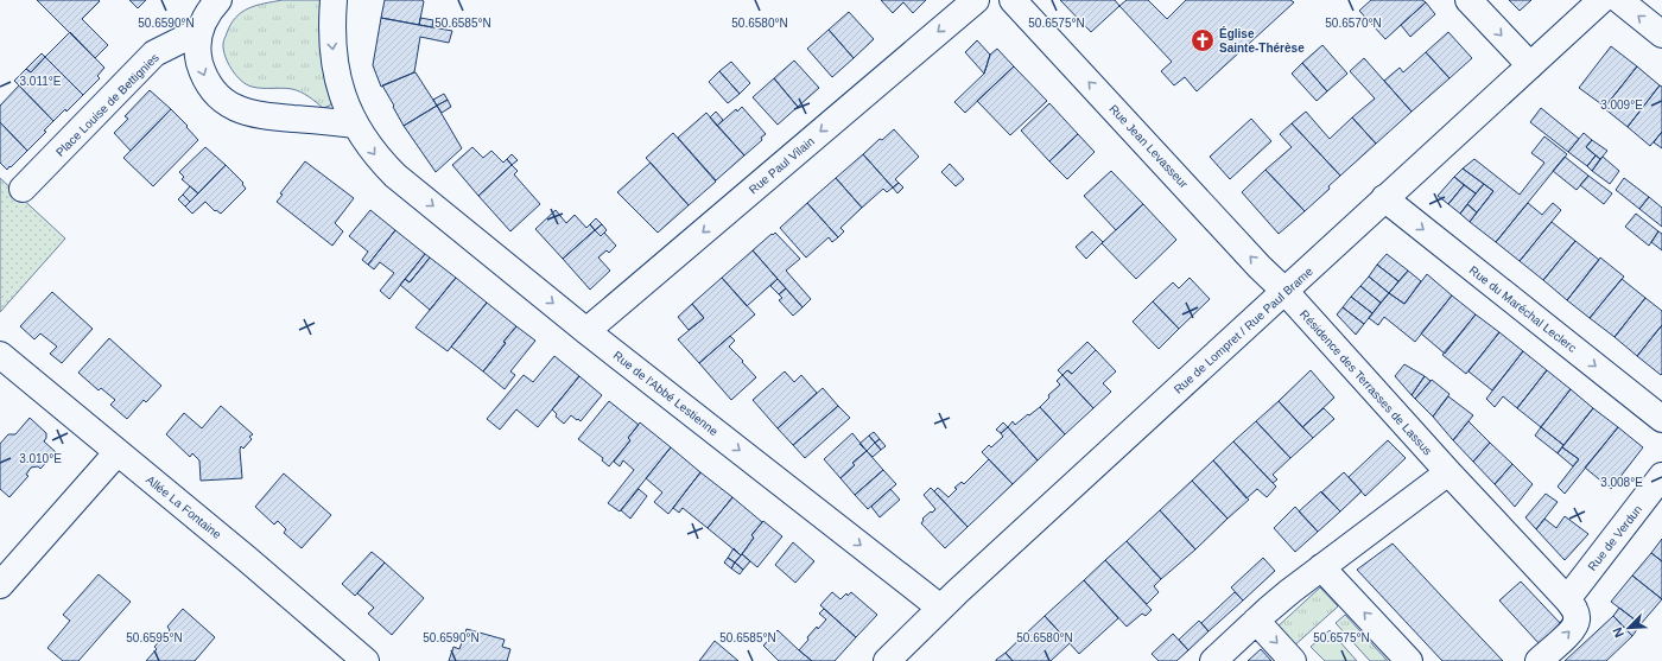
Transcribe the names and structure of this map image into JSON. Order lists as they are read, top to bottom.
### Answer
{
  "streets": {
    "street": [
      "Place Louise de Bettignies",
      "Rue Jean Levasseur",
      "Rue Paul Vilain",
      "Rue du Maréchal Leclerc",
      "Rue de Lompret / Rue Paul Brame",
      "Résidence des Terrasses de Lassus",
      "Rue de l'Abbé Lestienne",
      "Allée La Fontaine",
      "Rue de Verdun"
    ]
  },
  "crossings": [
    ["Rue Jean Levasseur", "Rue de Lompret / Rue Paul Brame"],
    ["Rue Jean Levasseur", "Résidence des Terrasses de Lassus"],
    ["Rue Paul Vilain", "Rue de l'Abbé Lestienne"],
    ["Rue du Maréchal Leclerc", "Rue de Lompret / Rue Paul Brame"],
    ["Rue de Lompret / Rue Paul Brame", "Résidence des Terrasses de Lassus"],
    ["Rue de Lompret / Rue Paul Brame", "Rue de l'Abbé Lestienne"],
    ["Résidence des Terrasses de Lassus", "Rue de Verdun"]
  ],
  "one_way": [
    "Rue Jean Levasseur",
    "Rue Paul Vilain",
    "Rue du Maréchal Leclerc",
    "Rue de l'Abbé Lestienne"
  ],
  "places": {
    "church": ["Église Sainte-Thérèse"]
  },
  "north": "bottom left",
  "coordinates": [
    "50.6590°N",
    "50.6585°N",
    "50.6580°N",
    "50.6575°N",
    "50.6570°N",
    "3.011°E",
    "3.009°E",
    "3.010°E",
    "3.008°E",
    "50.6595°N"
  ]
}
